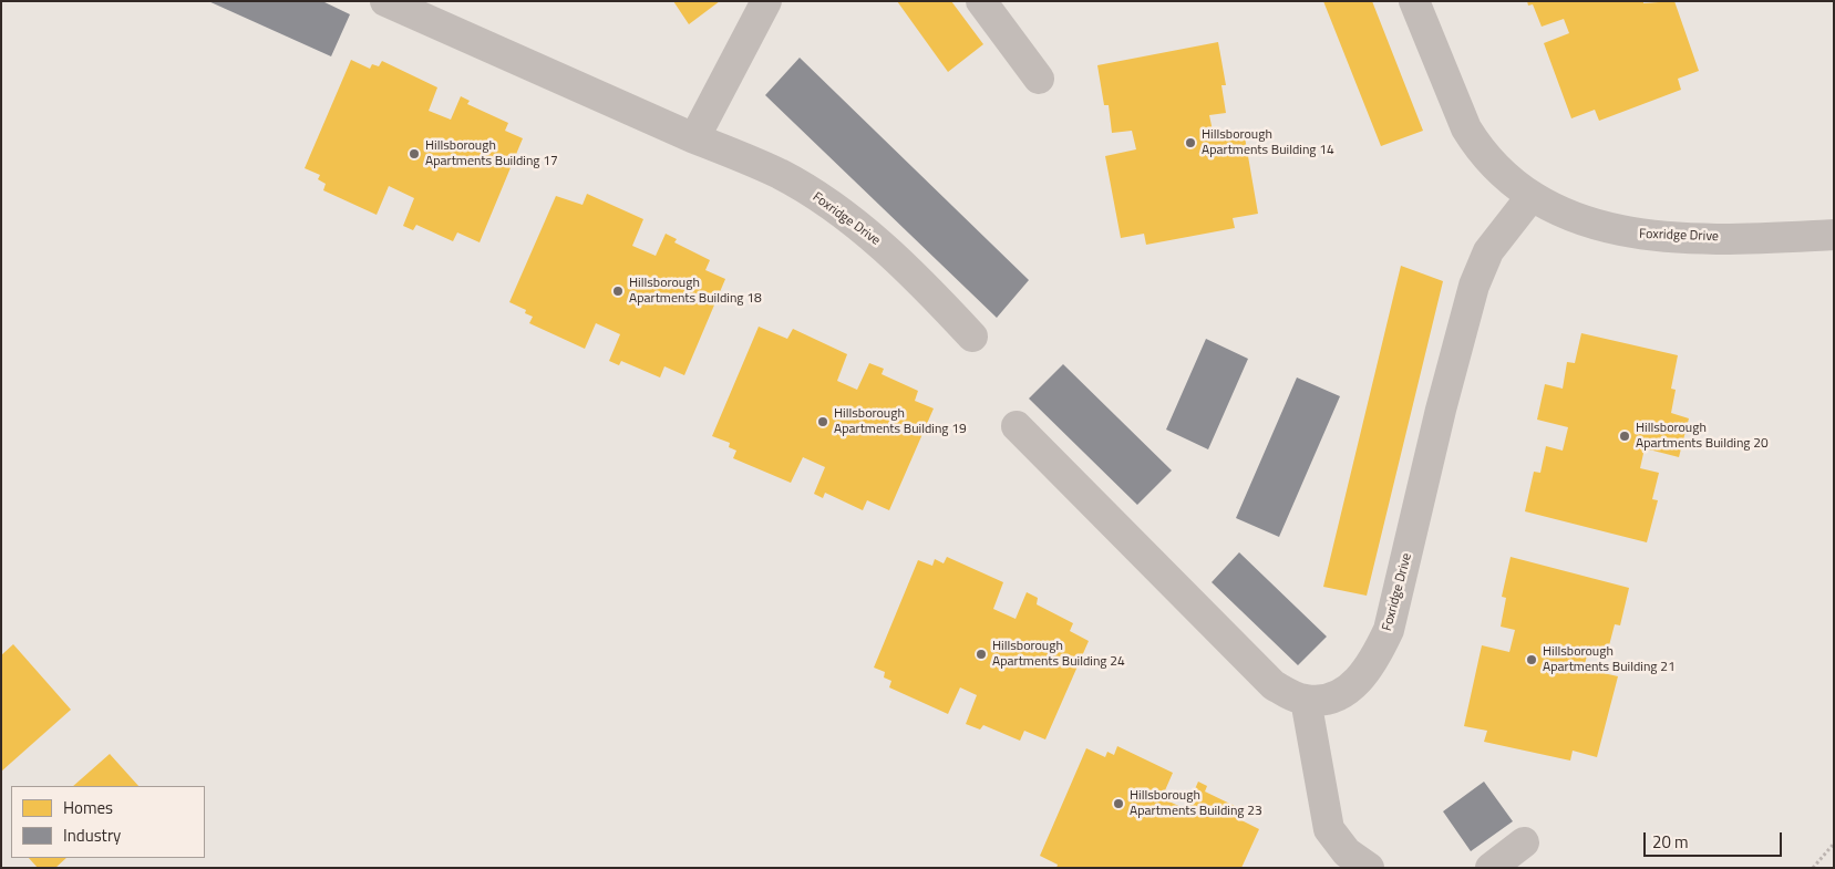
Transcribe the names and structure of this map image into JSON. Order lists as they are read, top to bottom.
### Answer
{
  "streets": {
    "street": ["Foxridge Drive"]
  },
  "places": [
    "Hillsborough Apartments Building 14",
    "Hillsborough Apartments Building 17",
    "Hillsborough Apartments Building 18",
    "Hillsborough Apartments Building 19",
    "Hillsborough Apartments Building 20",
    "Hillsborough Apartments Building 24",
    "Hillsborough Apartments Building 21",
    "Hillsborough Apartments Building 23"
  ],
  "legend": ["Homes", "Industry"],
  "scale_bar": "20 m"
}
